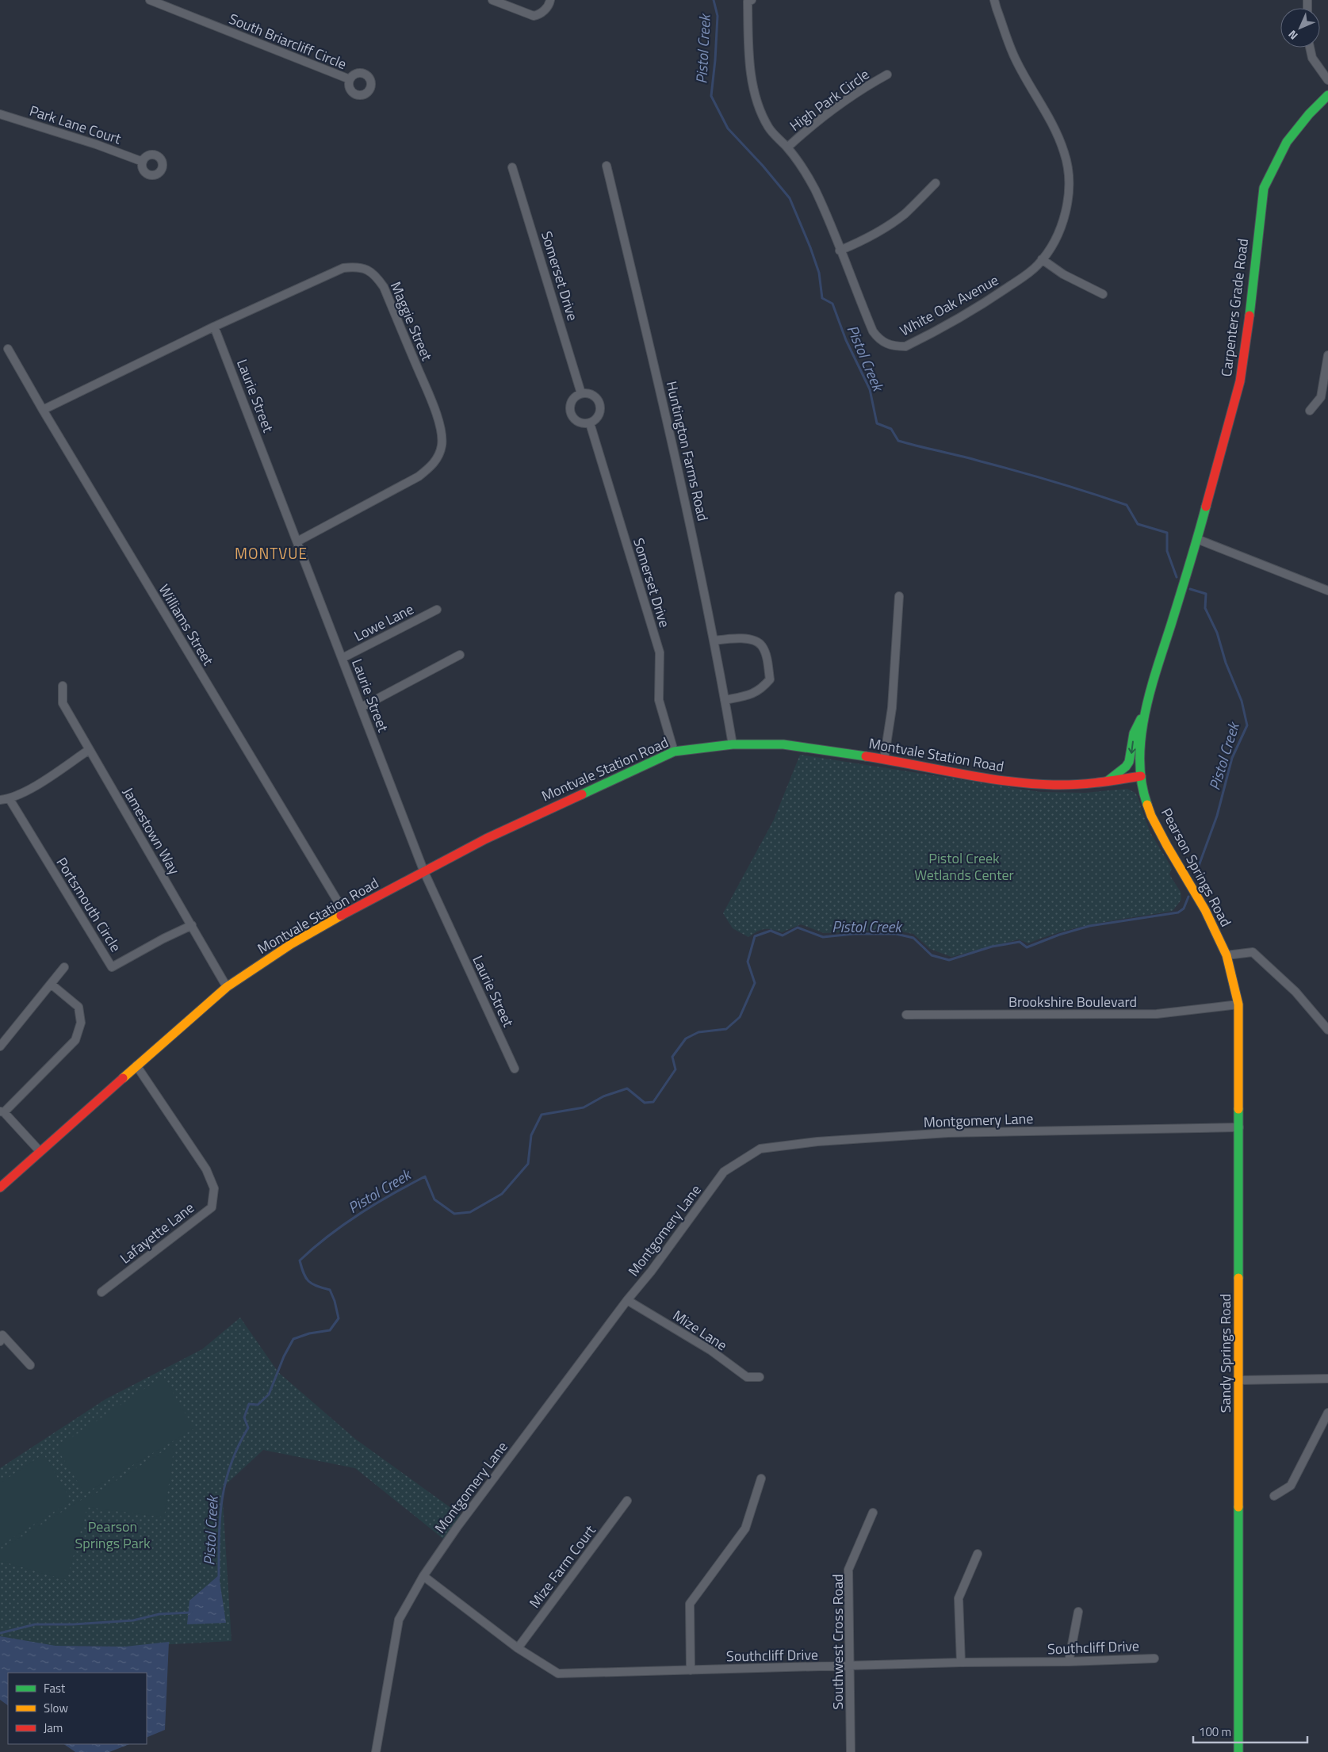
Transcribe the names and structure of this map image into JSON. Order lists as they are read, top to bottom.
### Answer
{
  "streets": {
    "street": [
      "South Briarcliff Circle",
      "High Park Circle",
      "Park Lane Court",
      "Somerset Drive",
      "White Oak Avenue",
      "Carpenters Grade Road",
      "Maggie Street",
      "Laurie Street",
      "Huntington Farms Road",
      "Lowe Lane",
      "Williams Street",
      "Montvale Station Road",
      "Jamestown Way",
      "Pearson Springs Road",
      "Portsmouth Circle",
      "Brookshire Boulevard",
      "Montgomery Lane",
      "Lafayette Lane",
      "Mize Lane",
      "Sandy Springs Road",
      "Mize Farm Court",
      "Southwest Cross Road",
      "Southcliff Drive"
    ]
  },
  "crossings": [
    ["High Park Circle", "White Oak Avenue"],
    ["Somerset Drive", "Montvale Station Road"],
    ["Maggie Street", "Laurie Street"],
    ["Maggie Street", "Williams Street"],
    ["Laurie Street", "Lowe Lane"],
    ["Laurie Street", "Montvale Station Road"],
    ["Huntington Farms Road", "Montvale Station Road"],
    ["Williams Street", "Montvale Station Road"],
    ["Montvale Station Road", "Jamestown Way"],
    ["Montvale Station Road", "Pearson Springs Road"],
    ["Montvale Station Road", "Lafayette Lane"],
    ["Jamestown Way", "Portsmouth Circle"],
    ["Pearson Springs Road", "Sandy Springs Road"],
    ["Brookshire Boulevard", "Sandy Springs Road"],
    ["Montgomery Lane", "Mize Lane"],
    ["Montgomery Lane", "Sandy Springs Road"],
    ["Montgomery Lane", "Southcliff Drive"],
    ["Mize Farm Court", "Southcliff Drive"],
    ["Southwest Cross Road", "Southcliff Drive"]
  ],
  "districts": ["MONTVUE"],
  "water": ["Pistol Creek"],
  "parks": ["Pistol Creek Wetlands Center", "Pearson Springs Park"],
  "legend": ["Fast", "Slow", "Jam"],
  "scale_bar": "100 m",
  "north": "bottom left"
}
